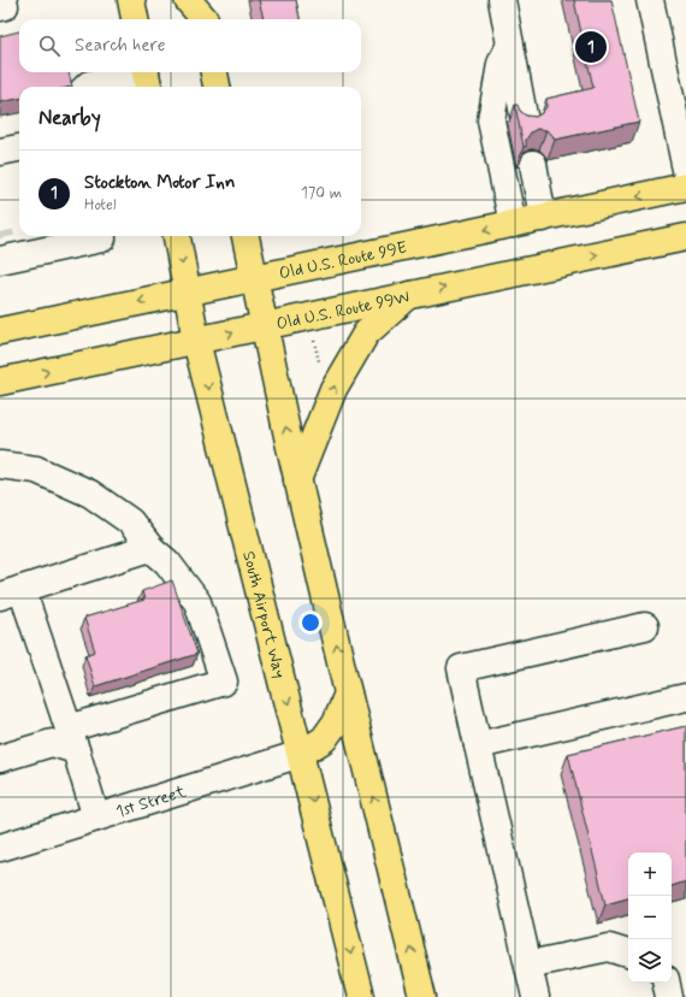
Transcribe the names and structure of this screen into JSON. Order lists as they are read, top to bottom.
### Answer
{
  "streets": {
    "main road": ["Old U.S. Route 99E", "Old U.S. Route 99W", "South Airport Way"],
    "street": ["1st Street"]
  },
  "crossings": [
    ["Old U.S. Route 99E", "South Airport Way"],
    ["Old U.S. Route 99W", "South Airport Way"],
    ["South Airport Way", "1st Street"]
  ],
  "one_way": ["Old U.S. Route 99E", "Old U.S. Route 99W"],
  "page": {
    "search": "Search here",
    "pins": "1",
    "heading": "Nearby",
    "list": [
      {
        "mark": "1",
        "name": "Stockton Motor Inn",
        "note": "Hotel",
        "value": "170 m"
      }
    ],
    "map_buttons": ["+", "−"]
  }
}
